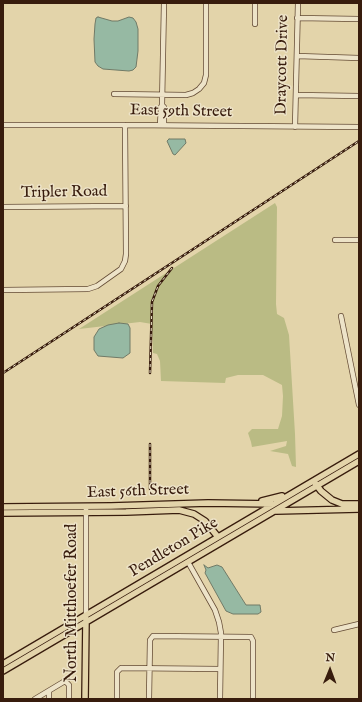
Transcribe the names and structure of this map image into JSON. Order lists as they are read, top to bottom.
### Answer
{
  "streets": {
    "main road": ["East 56th Street", "Pendleton Pike", "North Mitthoefer Road"],
    "street": ["Draycott Drive", "East 59th Street", "Tripler Road"]
  },
  "crossings": [
    ["Draycott Drive", "East 59th Street"],
    ["East 56th Street", "Pendleton Pike"],
    ["East 56th Street", "North Mitthoefer Road"],
    ["Pendleton Pike", "North Mitthoefer Road"]
  ],
  "north": "top"
}
